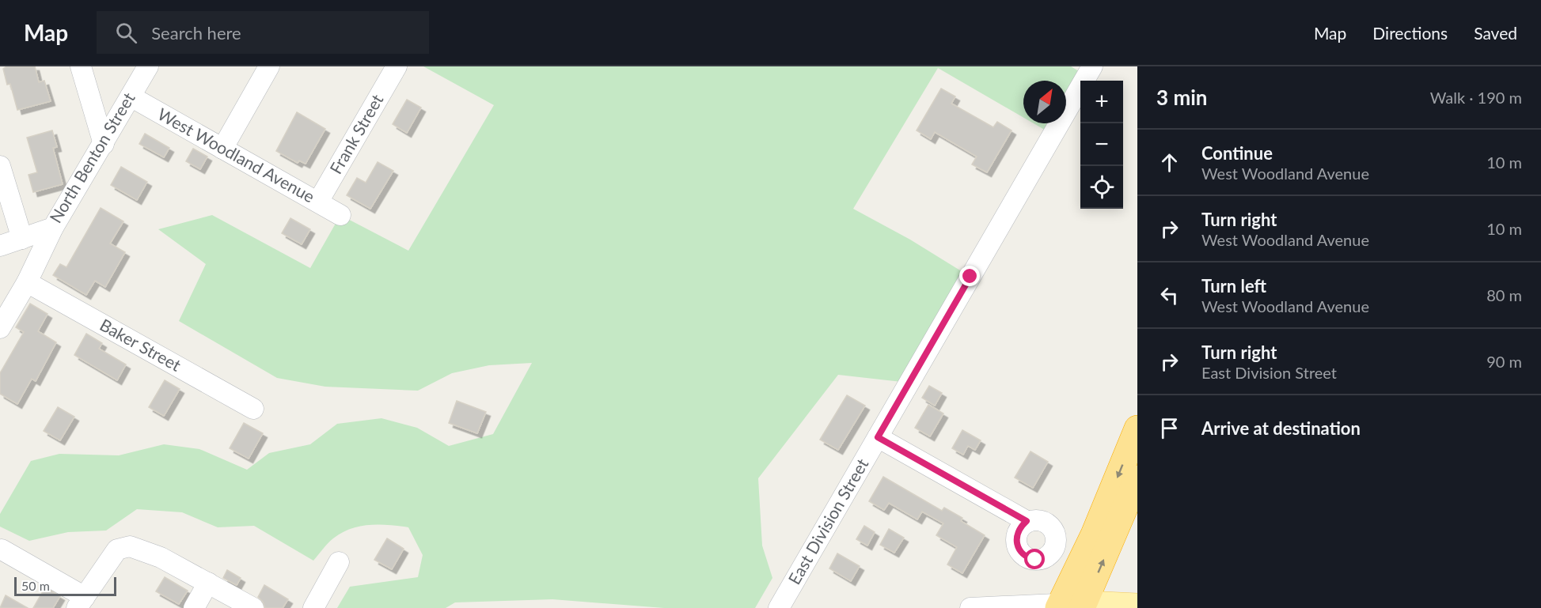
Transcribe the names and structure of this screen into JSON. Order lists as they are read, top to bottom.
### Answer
{
  "streets": {
    "street": [
      "Frank Street",
      "West Woodland Avenue",
      "North Benton Street",
      "Baker Street",
      "East Division Street"
    ]
  },
  "crossings": [
    ["Frank Street", "West Woodland Avenue"],
    ["West Woodland Avenue", "North Benton Street"]
  ],
  "scale_bar": "50 m",
  "north": "top right",
  "page": {
    "header": "Map",
    "search": "Search here",
    "nav": ["Map", "Directions", "Saved"],
    "heading": ["3 min", "Walk · 190 m"],
    "map_buttons": ["+", "−"],
    "list": [
      ["Continue", "West Woodland Avenue", "10 m"],
      ["Turn right", "West Woodland Avenue", "10 m"],
      ["Turn left", "West Woodland Avenue", "80 m"],
      ["Turn right", "East Division Street", "90 m"],
      "Arrive at destination"
    ],
    "scale": "50 m"
  }
}
